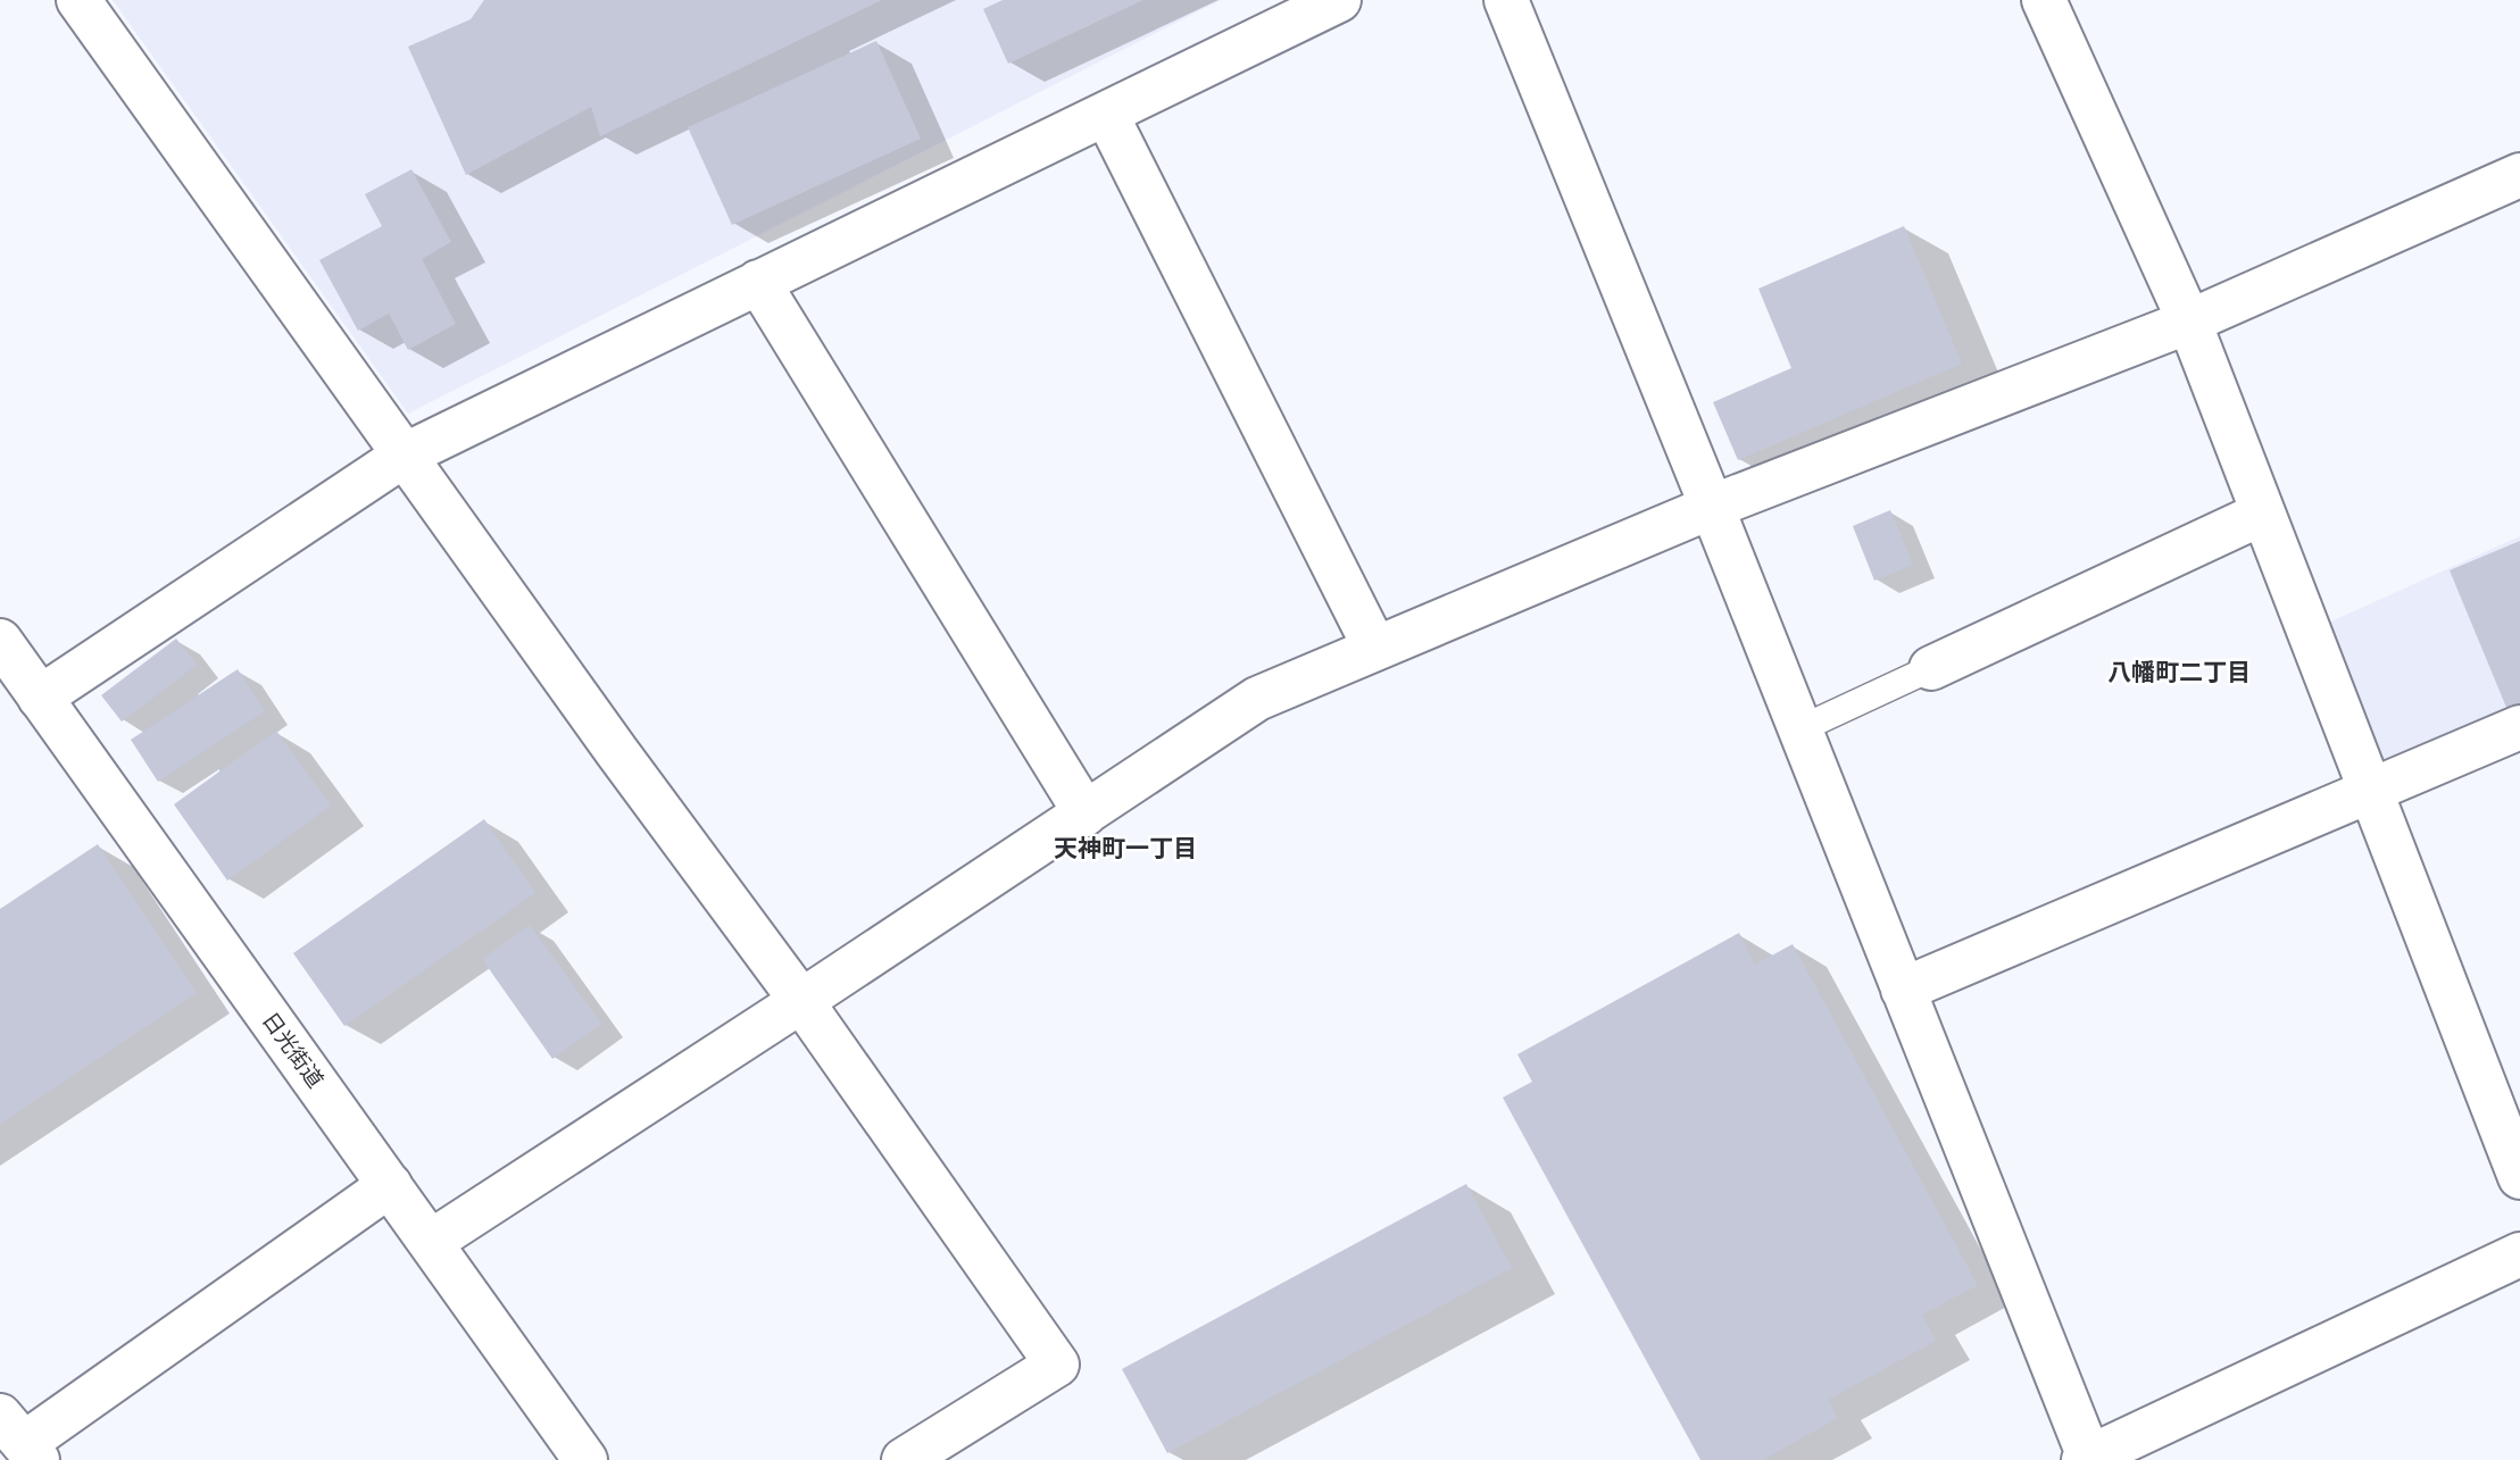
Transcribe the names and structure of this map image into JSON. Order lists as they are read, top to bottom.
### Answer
{
  "streets": {
    "street": ["日光街道"]
  },
  "districts": ["八幡町二丁目", "天神町一丁目"]
}
